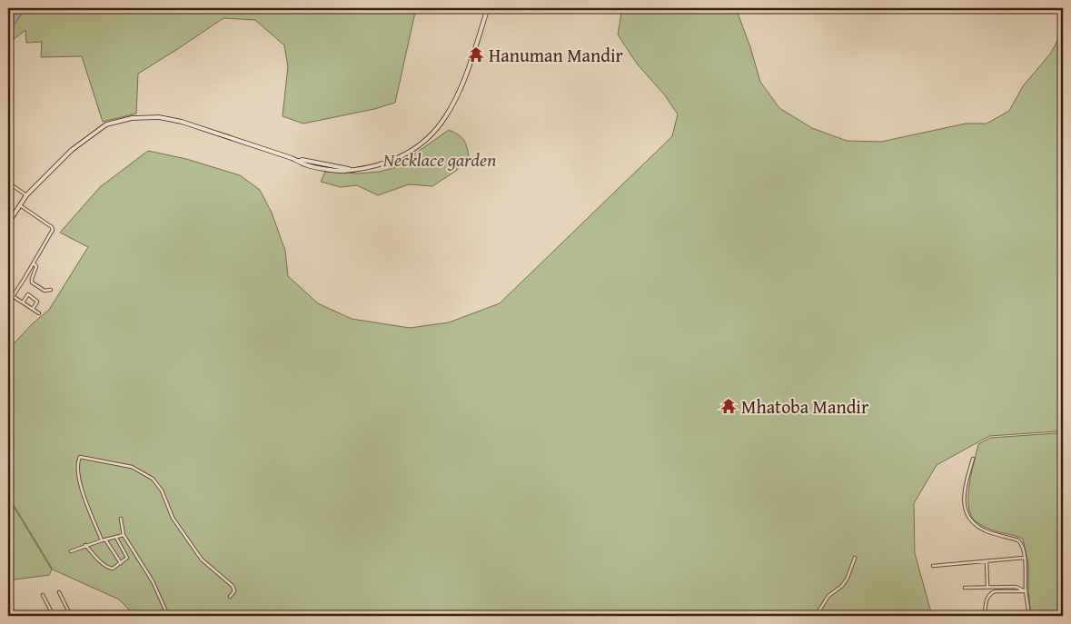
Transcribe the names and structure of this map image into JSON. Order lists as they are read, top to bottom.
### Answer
{
  "parks": ["Necklace garden"],
  "places": {
    "temple": ["Hanuman Mandir", "Mhatoba Mandir"]
  }
}
